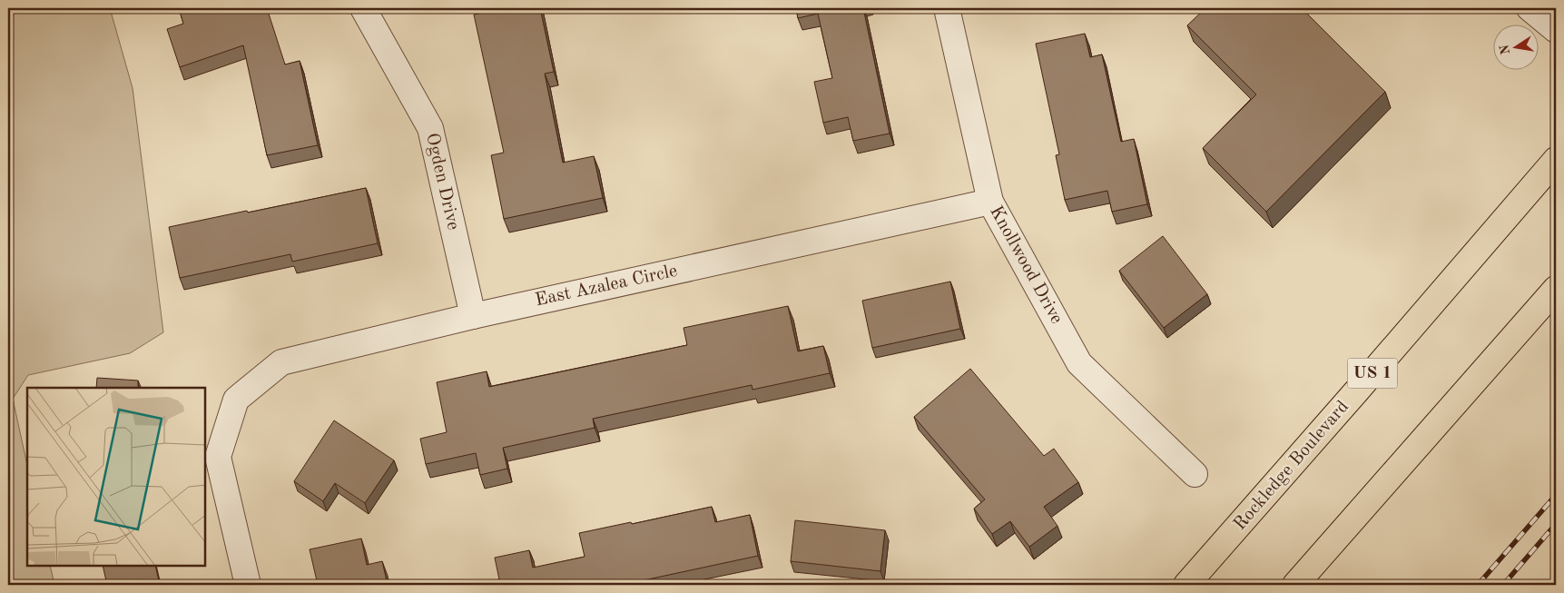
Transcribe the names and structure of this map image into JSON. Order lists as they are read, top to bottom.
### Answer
{
  "streets": {
    "main road": ["US 1", "Rockledge Boulevard"],
    "street": ["Ogden Drive", "Knollwood Drive", "East Azalea Circle"]
  },
  "crossings": [
    ["Ogden Drive", "East Azalea Circle"],
    ["Knollwood Drive", "East Azalea Circle"]
  ],
  "north": "left"
}
